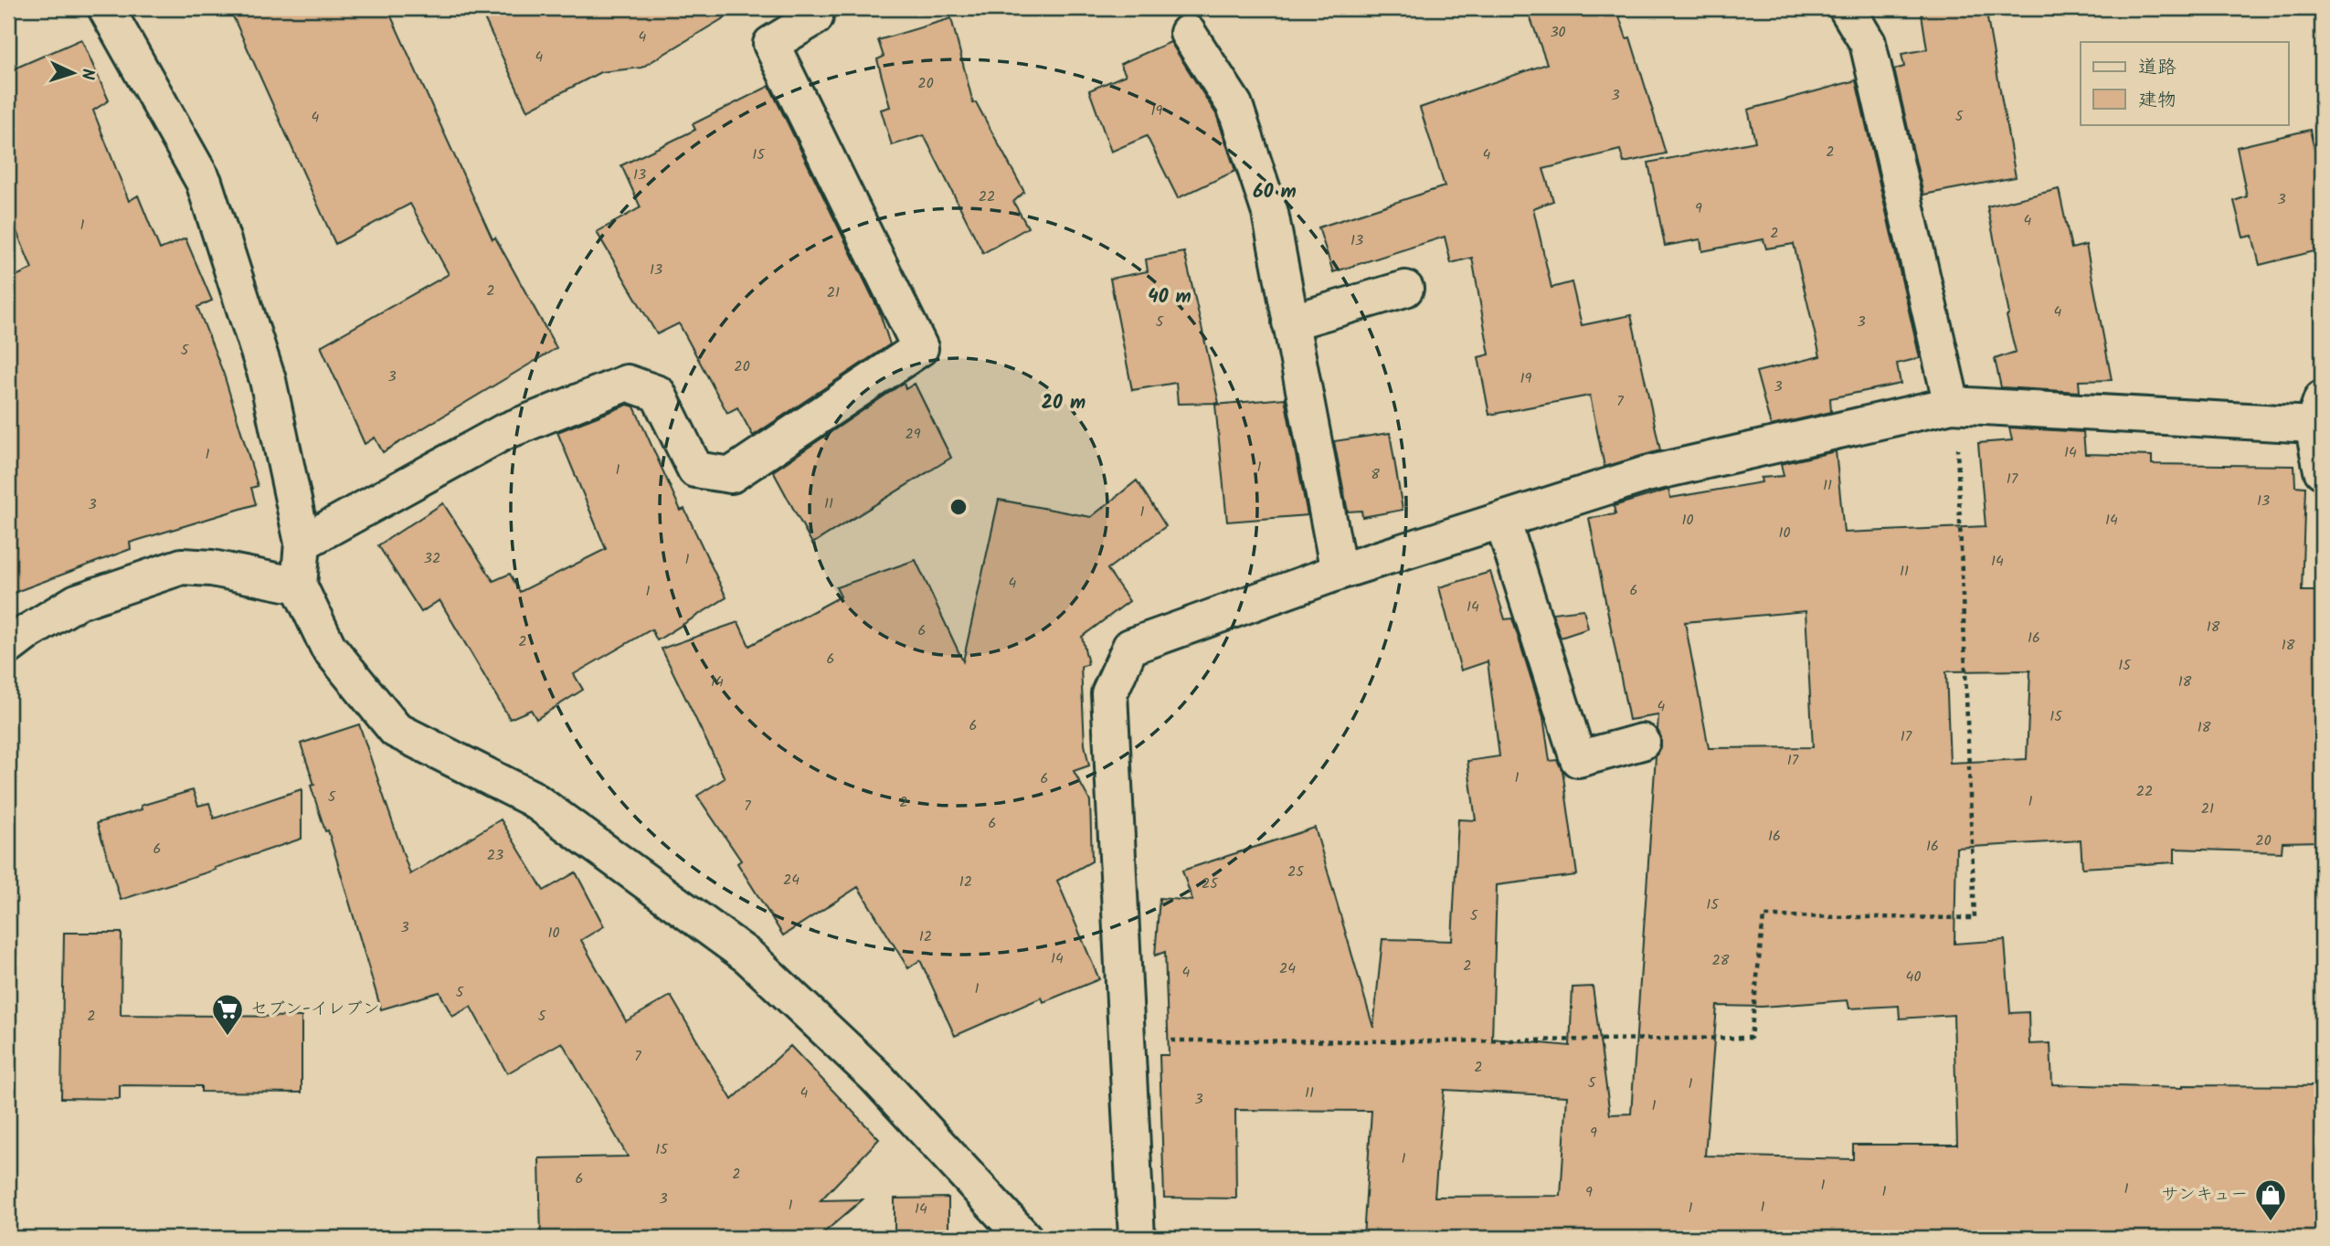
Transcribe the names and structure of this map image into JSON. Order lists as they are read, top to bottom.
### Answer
{
  "places": {
    "supermarket": ["セブン-イレブン"],
    "shop": ["サンキュー"]
  },
  "house_numbers": [
    "30",
    "4",
    "4",
    "20",
    "3",
    "19",
    "5",
    "4",
    "2",
    "15",
    "4",
    "13",
    "22",
    "3",
    "9",
    "4",
    "1",
    "2",
    "13",
    "13",
    "2",
    "21",
    "4",
    "5",
    "3",
    "5",
    "20",
    "3",
    "19",
    "3",
    "7",
    "29",
    "14",
    "1",
    "1",
    "1",
    "8",
    "17",
    "11",
    "13",
    "11",
    "3",
    "1",
    "10",
    "14",
    "10",
    "32",
    "1",
    "14",
    "11",
    "4",
    "6",
    "1",
    "14",
    "18",
    "6",
    "16",
    "2",
    "18",
    "6",
    "15",
    "14",
    "18",
    "4",
    "15",
    "6",
    "18",
    "17",
    "17",
    "1",
    "6",
    "22",
    "5",
    "1",
    "2",
    "7",
    "21",
    "6",
    "16",
    "20",
    "16",
    "6",
    "23",
    "25",
    "24",
    "12",
    "25",
    "15",
    "5",
    "3",
    "10",
    "12",
    "14",
    "28",
    "2",
    "24",
    "4",
    "40",
    "1",
    "5",
    "2",
    "5",
    "7",
    "2",
    "5",
    "1",
    "4",
    "11",
    "3",
    "1",
    "9",
    "15",
    "1",
    "2",
    "6",
    "1",
    "1",
    "1",
    "9",
    "3",
    "1",
    "1",
    "1",
    "14"
  ],
  "legend": ["道路", "建物"],
  "north": "right",
  "rings": ["60 m", "40 m", "20 m"]
}
